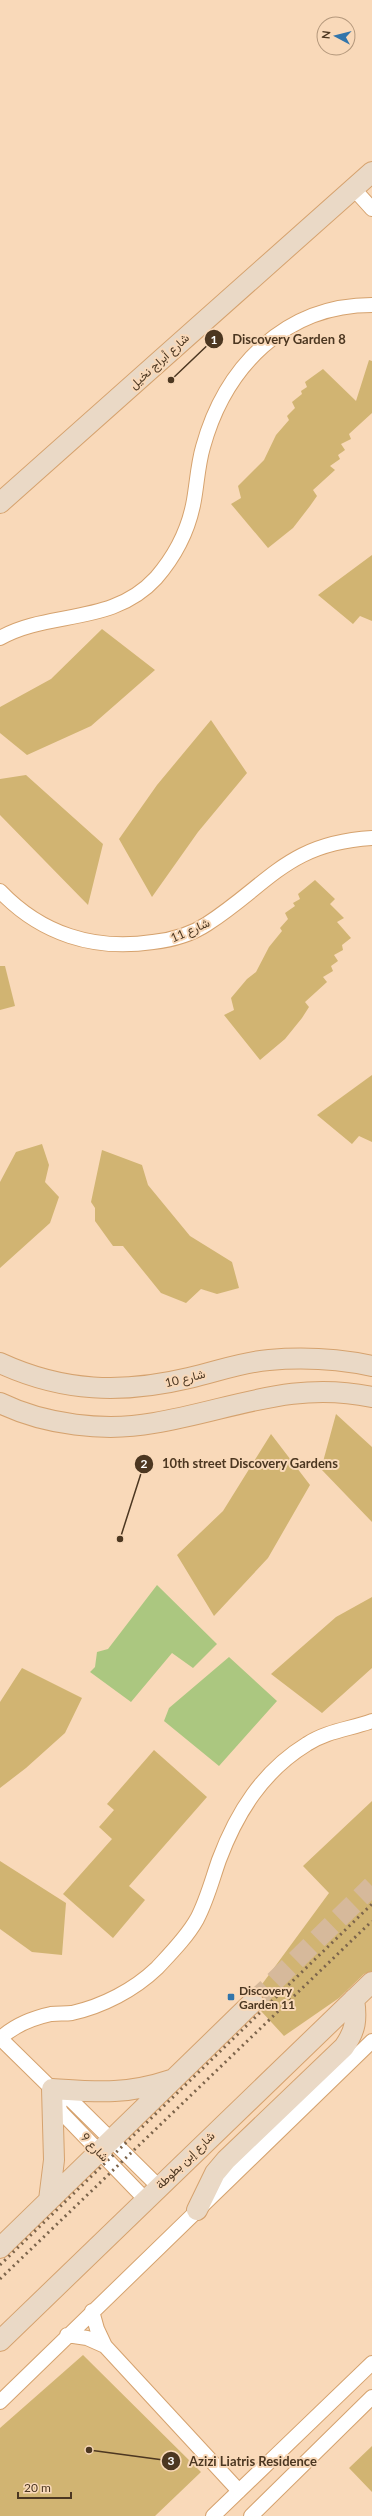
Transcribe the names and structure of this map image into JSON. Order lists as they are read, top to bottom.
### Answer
{
  "streets": {
    "main road": ["شارع أبراج نخيل", "شارع 10", "شارع إبن بطوطة"],
    "street": ["شارع 11", "شارع 9"]
  },
  "crossings": [
    ["شارع 9", "شارع إبن بطوطة"]
  ],
  "places": {
    "other": ["Discovery Garden 8", "10th street Discovery Gardens", "Azizi Liatris Residence"],
    "transit": ["Discovery Garden 11"]
  },
  "scale_bar": "20 m",
  "north": "left"
}
